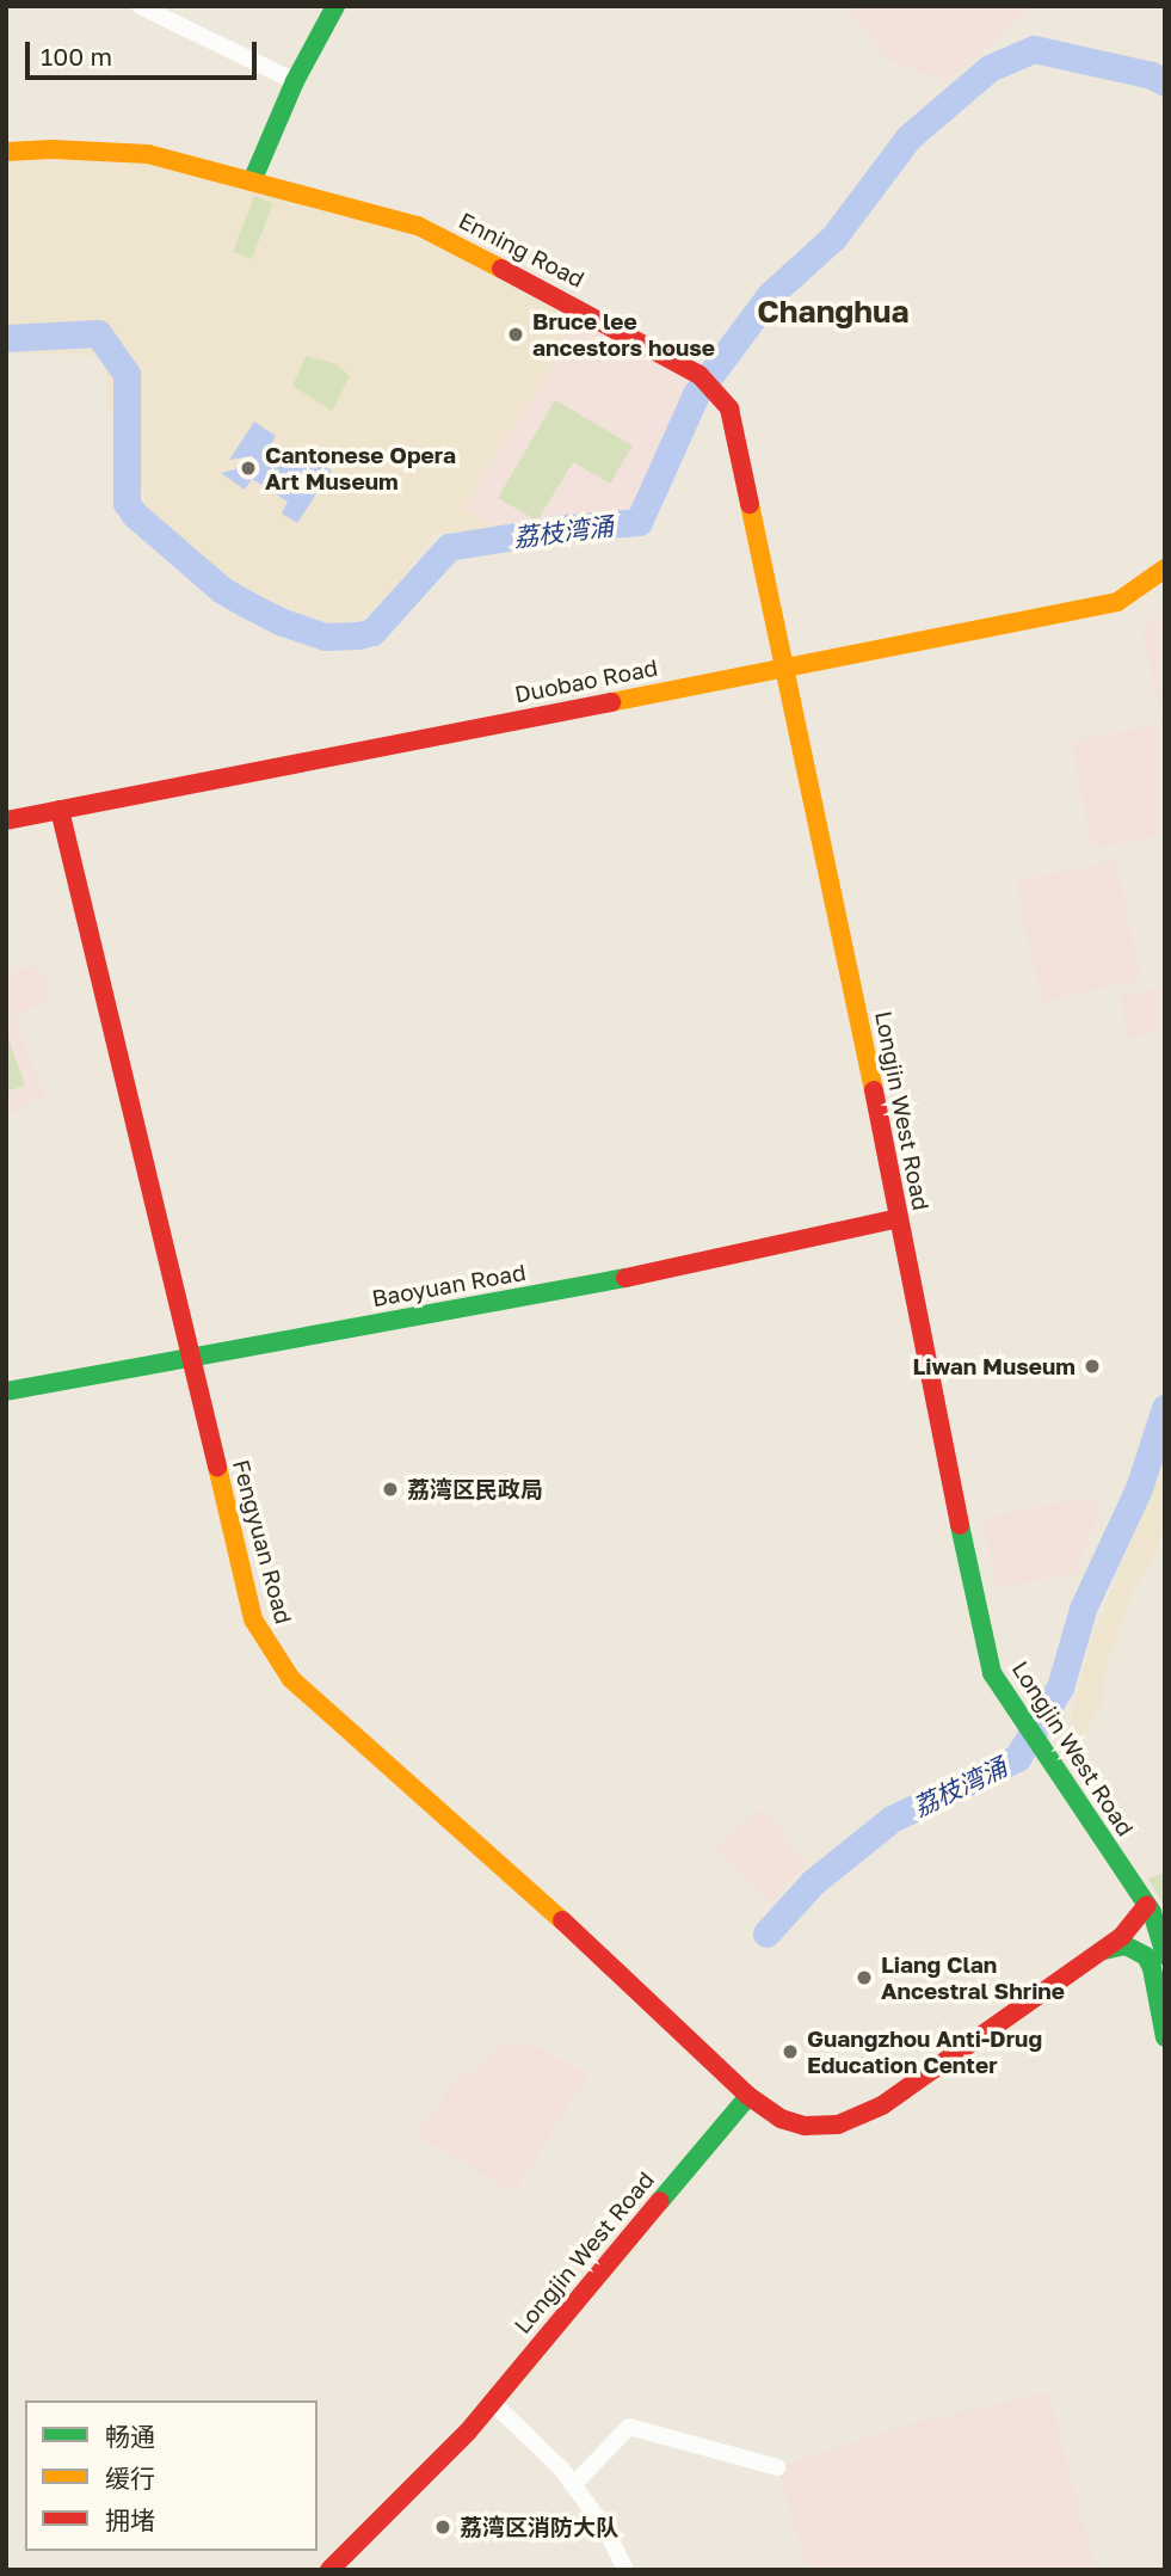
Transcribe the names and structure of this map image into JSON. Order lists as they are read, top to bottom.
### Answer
{
  "streets": {
    "street": [
      "Enning Road",
      "Duobao Road",
      "Longjin West Road",
      "Baoyuan Road",
      "Fengyuan Road"
    ]
  },
  "crossings": [
    ["Enning Road", "Duobao Road"],
    ["Enning Road", "Longjin West Road"],
    ["Duobao Road", "Longjin West Road"],
    ["Duobao Road", "Fengyuan Road"],
    ["Longjin West Road", "Baoyuan Road"],
    ["Longjin West Road", "Fengyuan Road"],
    ["Baoyuan Road", "Fengyuan Road"]
  ],
  "districts": ["Changhua"],
  "water": ["荔枝湾涌"],
  "places": [
    "Bruce lee ancestors house",
    "Cantonese Opera Art Museum",
    "Liwan Museum",
    "荔湾区民政局",
    "Liang Clan Ancestral Shrine",
    "Guangzhou Anti-Drug Education Center",
    "荔湾区消防大队"
  ],
  "legend": ["畅通", "缓行", "拥堵"],
  "scale_bar": "100 m"
}
